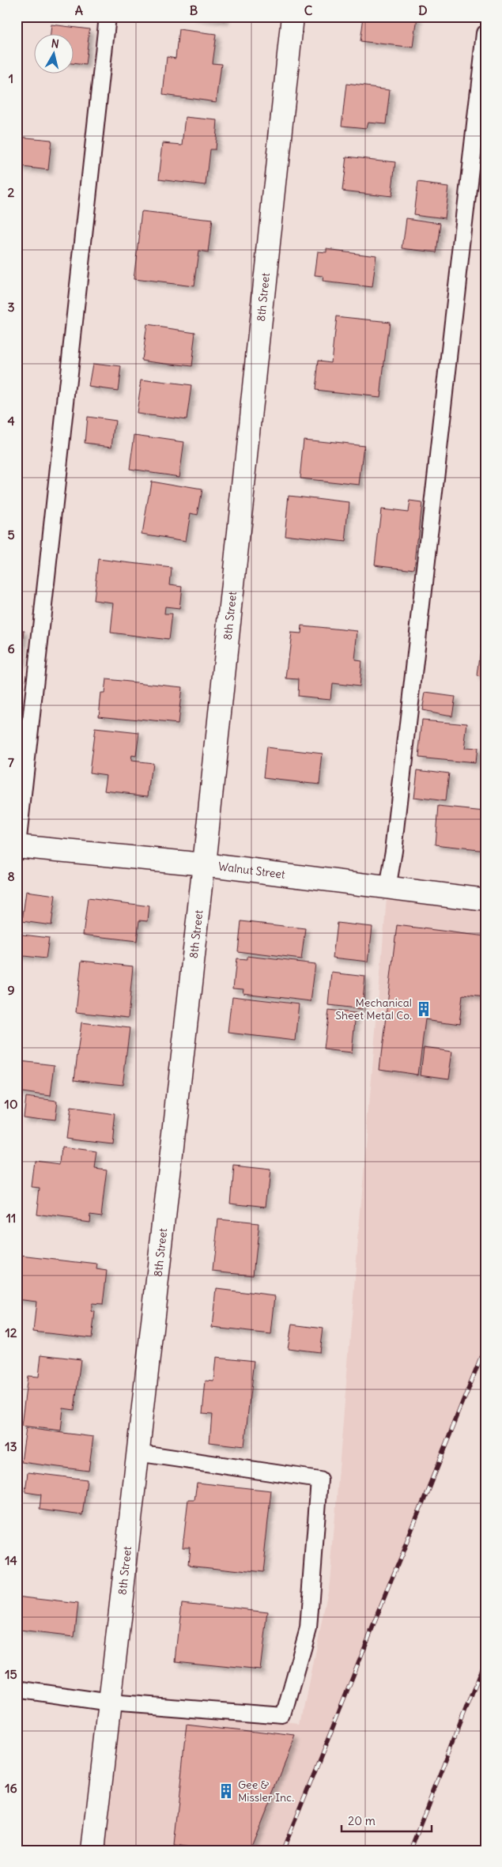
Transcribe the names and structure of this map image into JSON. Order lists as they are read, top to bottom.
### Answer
{
  "streets": {
    "street": ["8th Street", "Walnut Street"]
  },
  "crossings": [
    ["8th Street", "Walnut Street"]
  ],
  "places": {
    "building": ["Mechanical Sheet Metal Co.", "Gee & Missler Inc."]
  },
  "scale_bar": "20 m",
  "north": "top",
  "grid": {
    "columns": [
      "A",
      "B",
      "C",
      "D"
    ],
    "rows": [
      "1",
      "2",
      "3",
      "4",
      "5",
      "6",
      "7",
      "8",
      "9",
      "10",
      "11",
      "12",
      "13",
      "14",
      "15",
      "16"
    ]
  }
}
